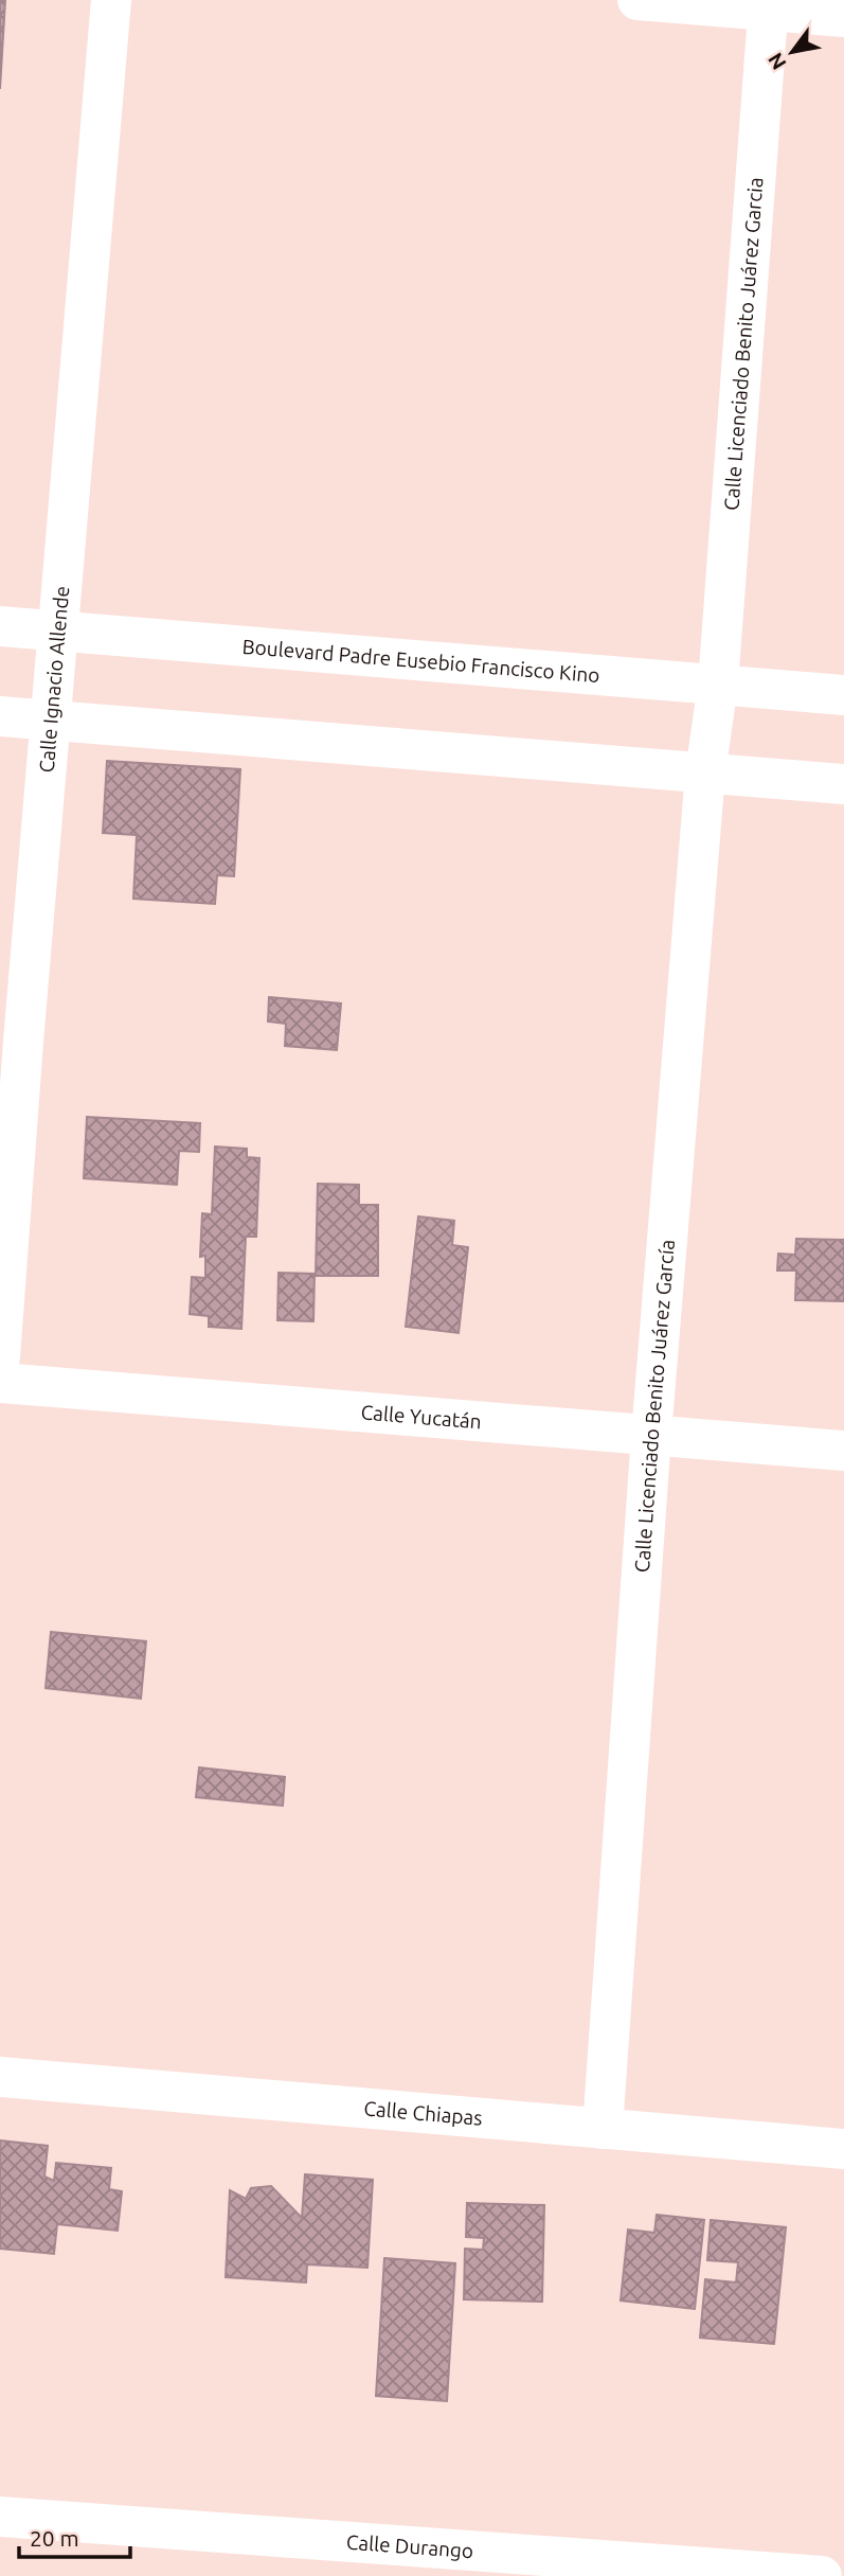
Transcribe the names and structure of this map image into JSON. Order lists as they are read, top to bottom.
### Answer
{
  "streets": {
    "street": [
      "Calle Licenciado Benito Juárez Garcia",
      "Boulevard Padre Eusebio Francisco Kino",
      "Calle Ignacio Allende",
      "Calle Licenciado Benito Juárez García",
      "Calle Yucatán",
      "Calle Chiapas",
      "Calle Durango"
    ]
  },
  "crossings": [
    ["Calle Licenciado Benito Juárez Garcia", "Boulevard Padre Eusebio Francisco Kino"],
    ["Calle Licenciado Benito Juárez Garcia", "Calle Licenciado Benito Juárez García"],
    ["Boulevard Padre Eusebio Francisco Kino", "Calle Ignacio Allende"],
    ["Boulevard Padre Eusebio Francisco Kino", "Calle Licenciado Benito Juárez García"],
    ["Calle Licenciado Benito Juárez García", "Calle Yucatán"],
    ["Calle Licenciado Benito Juárez García", "Calle Chiapas"]
  ],
  "scale_bar": "20 m",
  "north": "bottom left"
}
